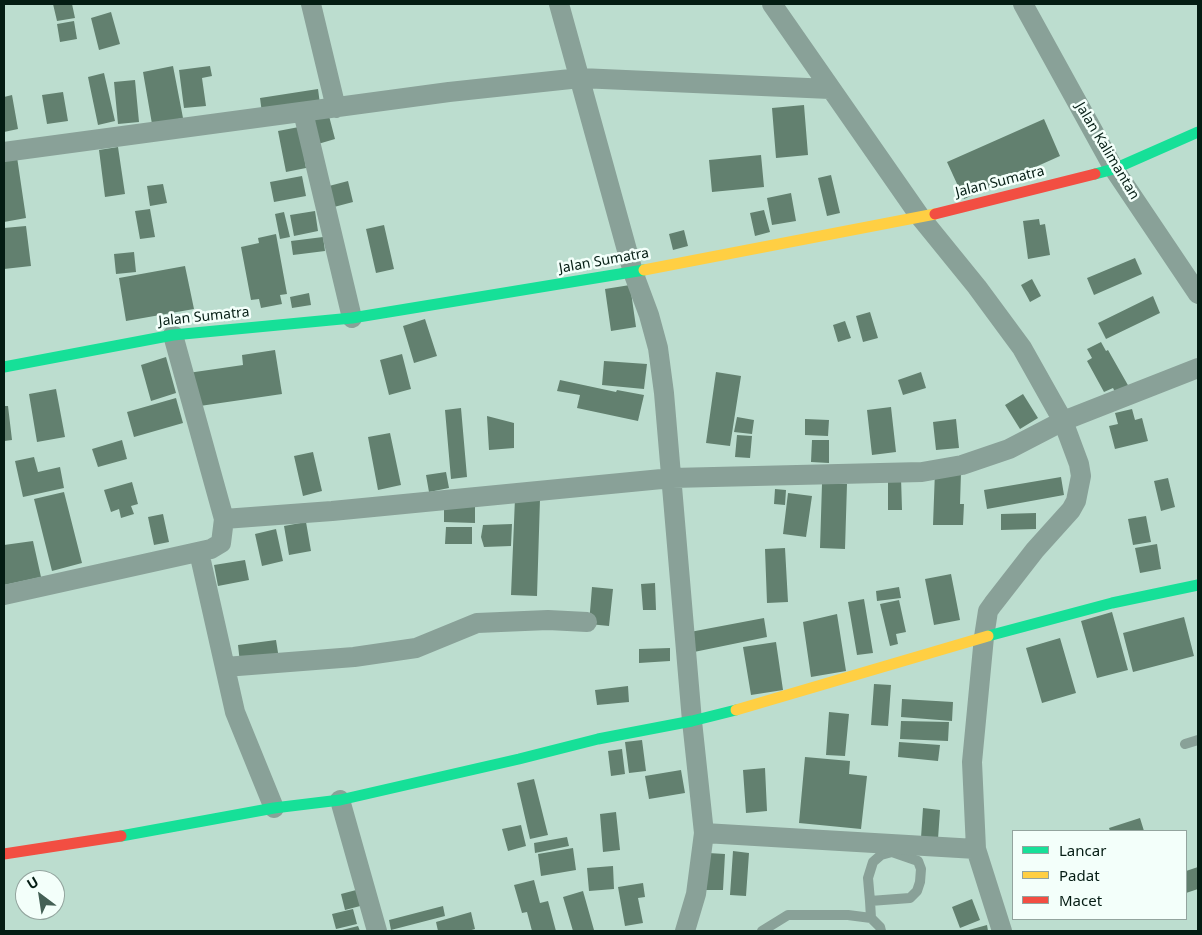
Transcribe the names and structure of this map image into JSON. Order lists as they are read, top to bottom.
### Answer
{
  "streets": {
    "street": ["Jalan Kalimantan", "Jalan Sumatra"]
  },
  "crossings": [
    ["Jalan Kalimantan", "Jalan Sumatra"]
  ],
  "legend": ["Lancar", "Padat", "Macet"],
  "north": "top left"
}
